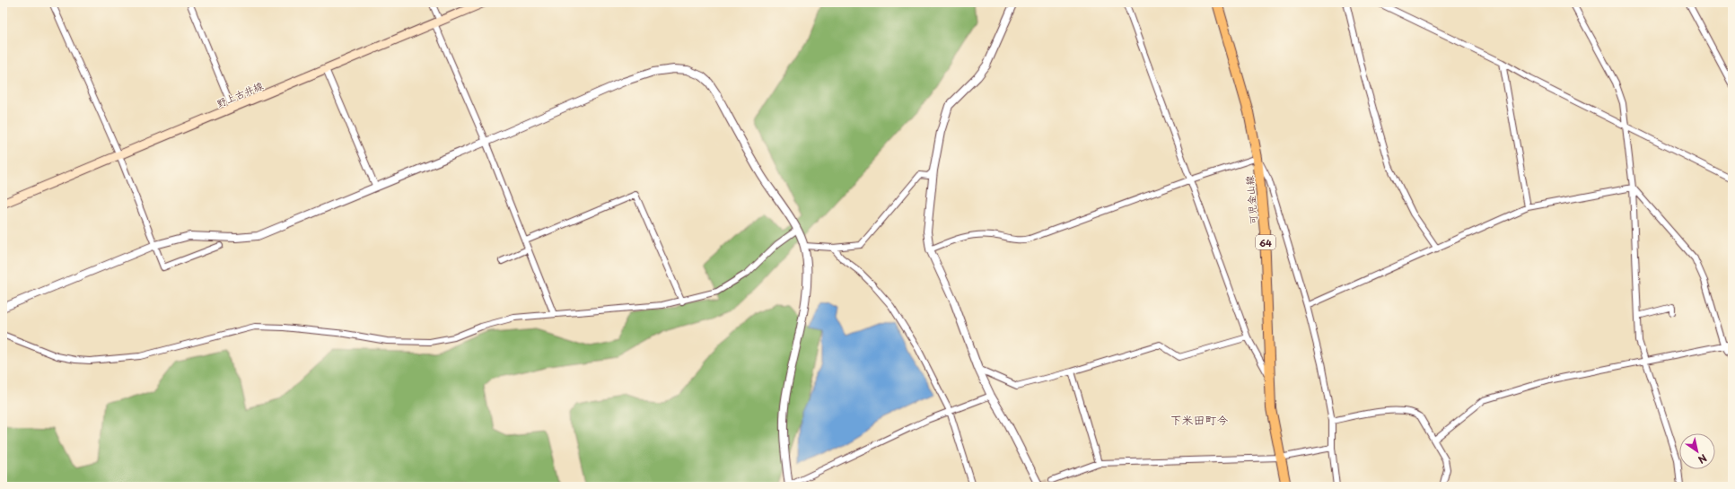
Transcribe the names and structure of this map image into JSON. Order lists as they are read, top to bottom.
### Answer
{
  "streets": {
    "main road": ["野上古井線", "可児金山線", "64"]
  },
  "districts": ["下米田町今"],
  "north": "bottom right"
}
